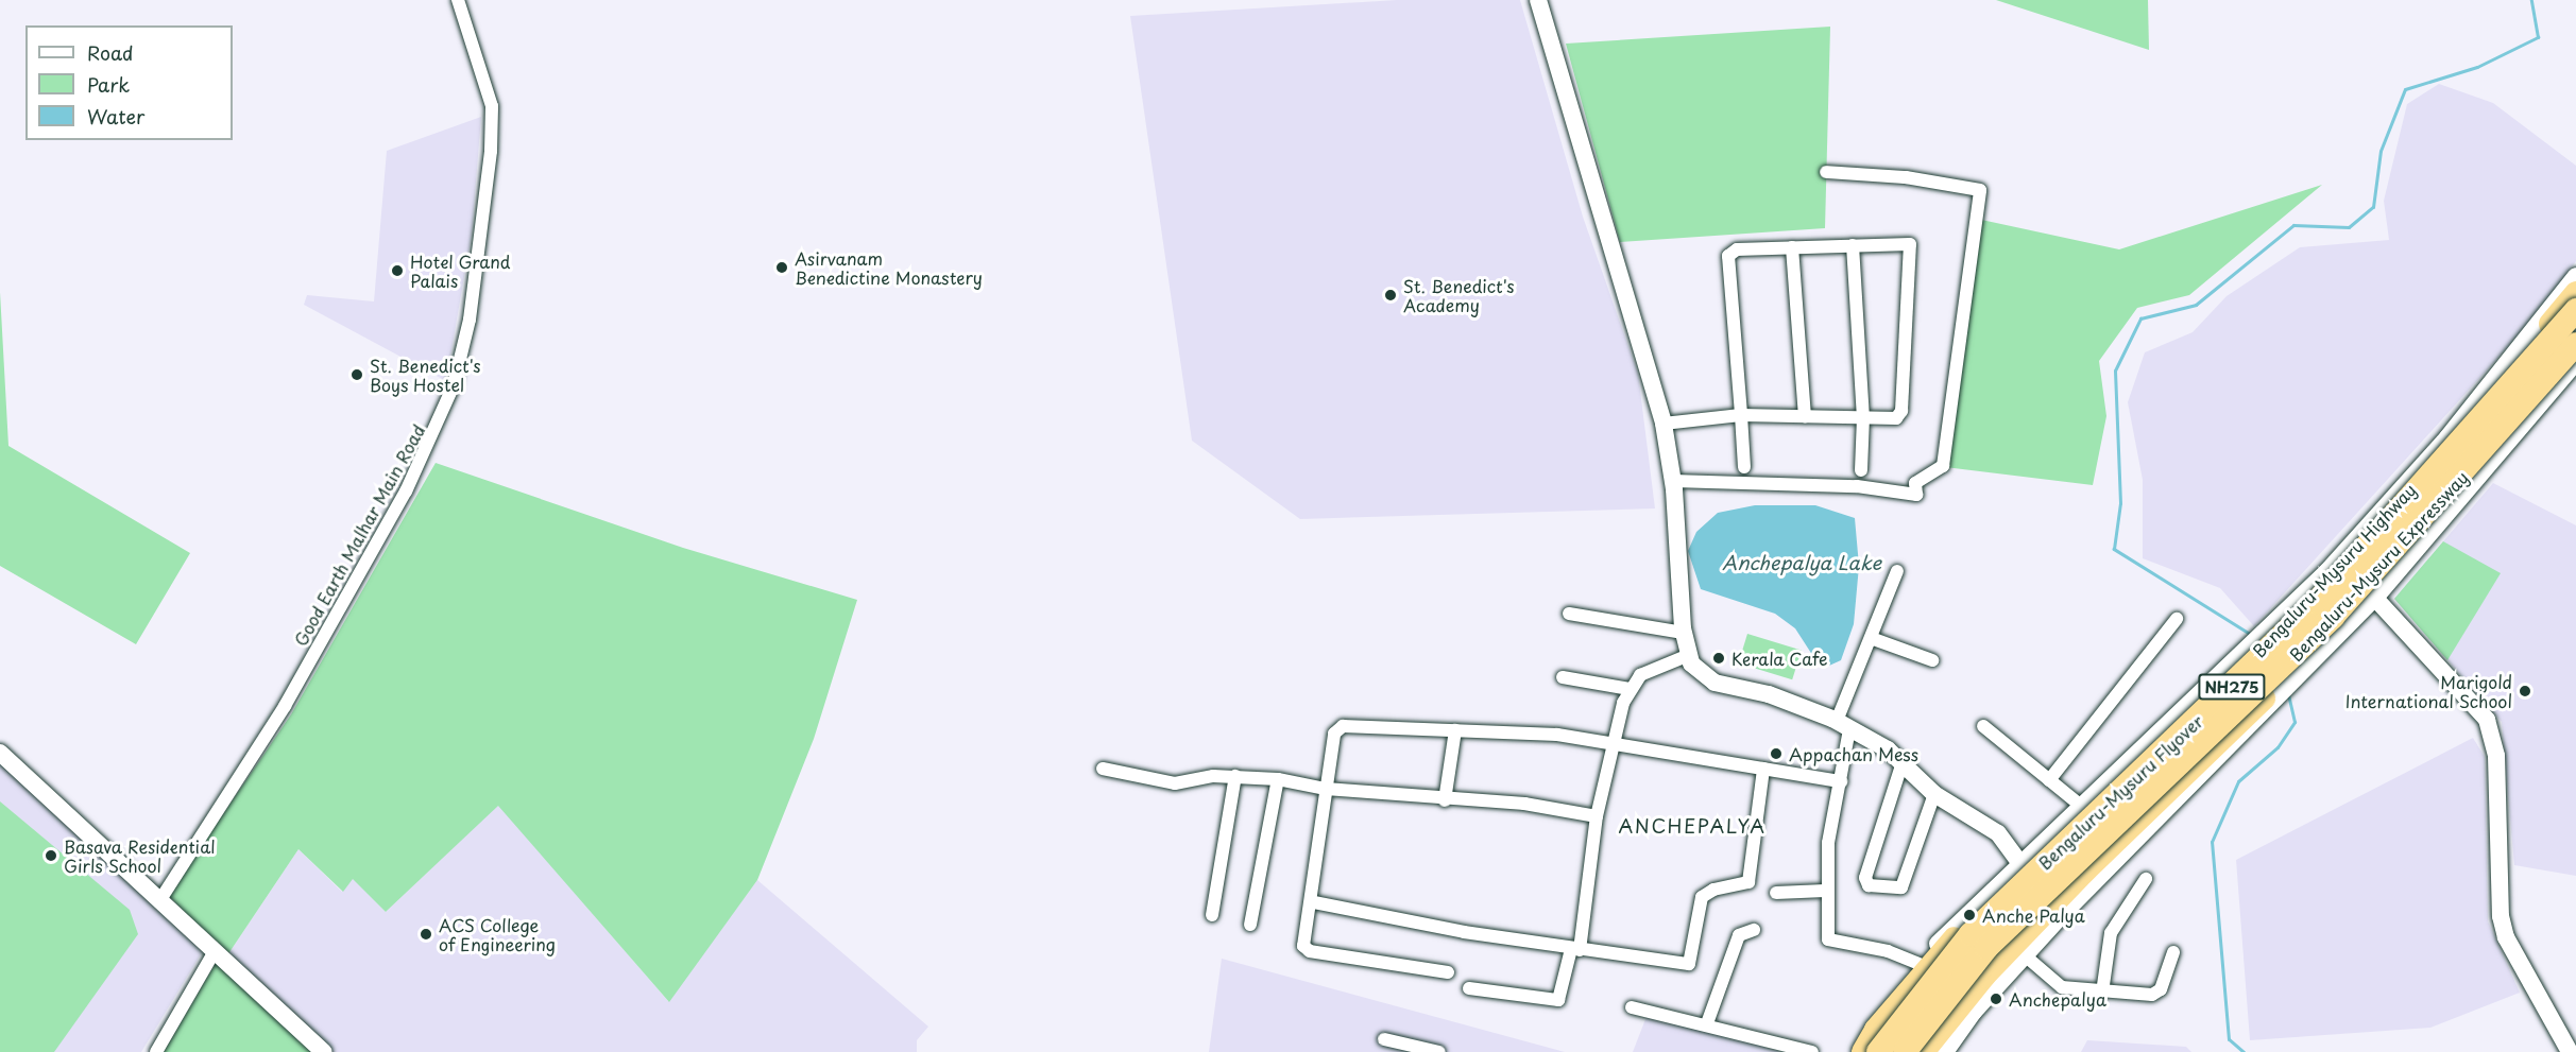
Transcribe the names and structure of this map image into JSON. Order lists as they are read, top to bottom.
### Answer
{
  "streets": {
    "highway": [
      "Bengaluru-Mysuru Expressway",
      "Bengaluru-Mysuru Highway",
      "NH275",
      "Bengaluru-Mysuru Flyover"
    ],
    "street": ["Good Earth Malhar Main Road"]
  },
  "crossings": [
    ["Bengaluru-Mysuru Highway", "NH275"]
  ],
  "districts": ["ANCHEPALYA"],
  "water": ["Anchepalya Lake"],
  "places": [
    "Asirvanam Benedictine Monastery",
    "Hotel Grand Palais",
    "St. Benedict's Academy",
    "St. Benedict's Boys Hostel",
    "Kerala Cafe",
    "Marigold International School",
    "Appachan Mess",
    "Basava Residential Girls School",
    "Anche Palya",
    "ACS College of Engineering",
    "Anchepalya"
  ],
  "legend": ["Road", "Park", "Water"]
}
